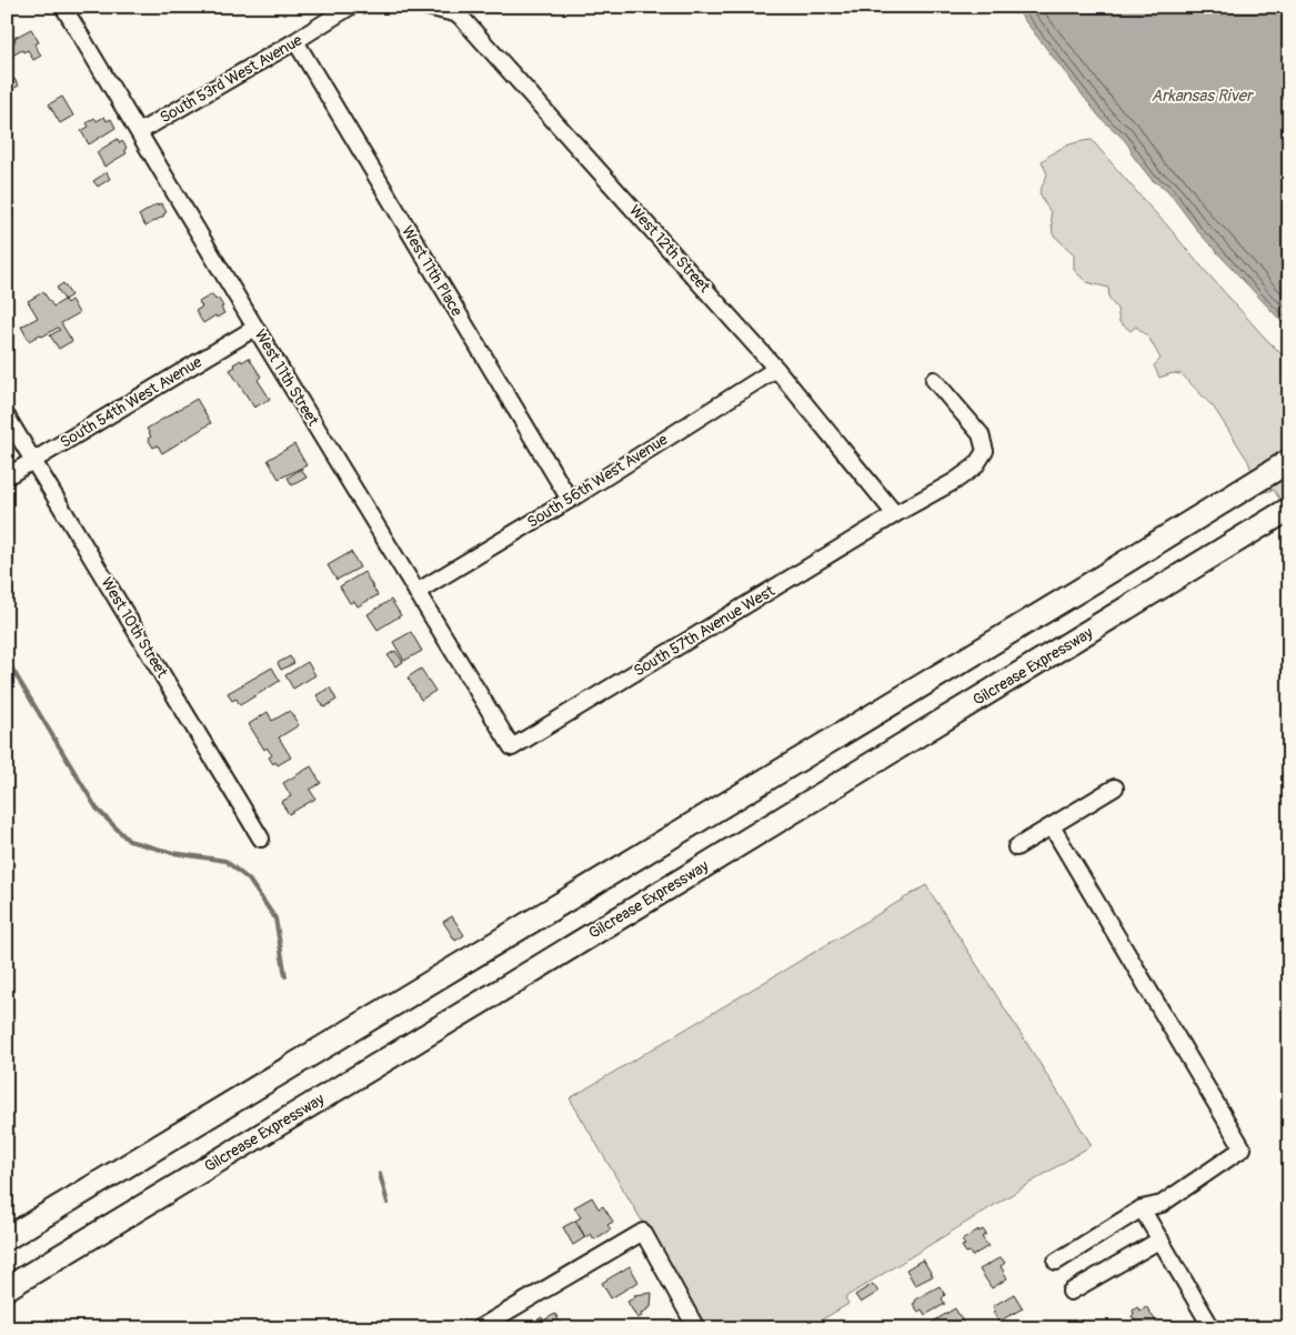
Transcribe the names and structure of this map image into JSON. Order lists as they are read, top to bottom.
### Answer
{
  "streets": {
    "highway": ["Gilcrease Expressway"],
    "street": [
      "South 53rd West Avenue",
      "West 12th Street",
      "West 11th Place",
      "West 11th Street",
      "South 54th West Avenue",
      "South 56th West Avenue",
      "West 10th Street",
      "South 57th Avenue West"
    ]
  },
  "crossings": [
    ["South 53rd West Avenue", "West 11th Place"],
    ["South 53rd West Avenue", "West 11th Street"],
    ["West 12th Street", "South 56th West Avenue"],
    ["West 12th Street", "South 57th Avenue West"],
    ["West 11th Place", "South 56th West Avenue"],
    ["West 11th Street", "South 54th West Avenue"],
    ["West 11th Street", "South 56th West Avenue"],
    ["West 11th Street", "South 57th Avenue West"],
    ["South 54th West Avenue", "West 10th Street"]
  ],
  "water": ["Arkansas River"]
}
